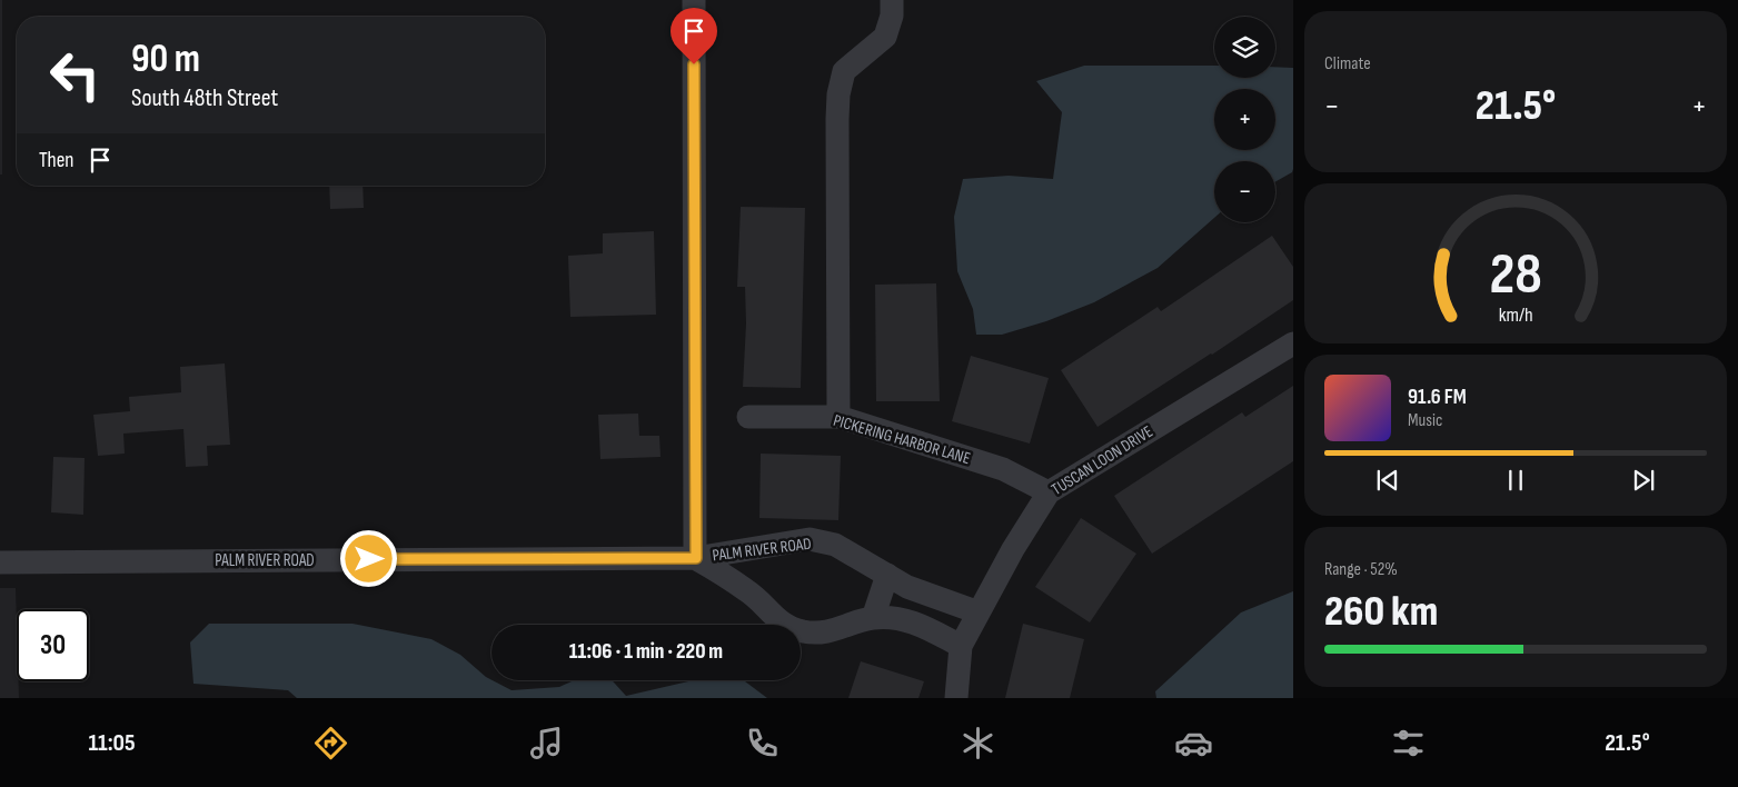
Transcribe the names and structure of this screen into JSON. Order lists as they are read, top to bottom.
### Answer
{
  "streets": {
    "street": ["PICKERING HARBOR LANE", "TUSCAN LOON DRIVE", "PALM RIVER ROAD"]
  },
  "crossings": [
    ["PICKERING HARBOR LANE", "TUSCAN LOON DRIVE"],
    ["TUSCAN LOON DRIVE", "PALM RIVER ROAD"]
  ],
  "page": {
    "tile": [
      "Climate",
      ["Range · 52%", "260 km"]
    ],
    "map_buttons": ["+", "−"],
    "turn": ["90 m", "South 48th Street"],
    "heat": ["−", "21.5°", "+"],
    "then": "Then",
    "song": ["91.6 FM", "Music"],
    "limit": "30",
    "trip": "11:06 · 1 min · 220 m",
    "tabs": ["11:05", "21.5°"],
    "gauge": ["28", "km/h"]
  }
}
